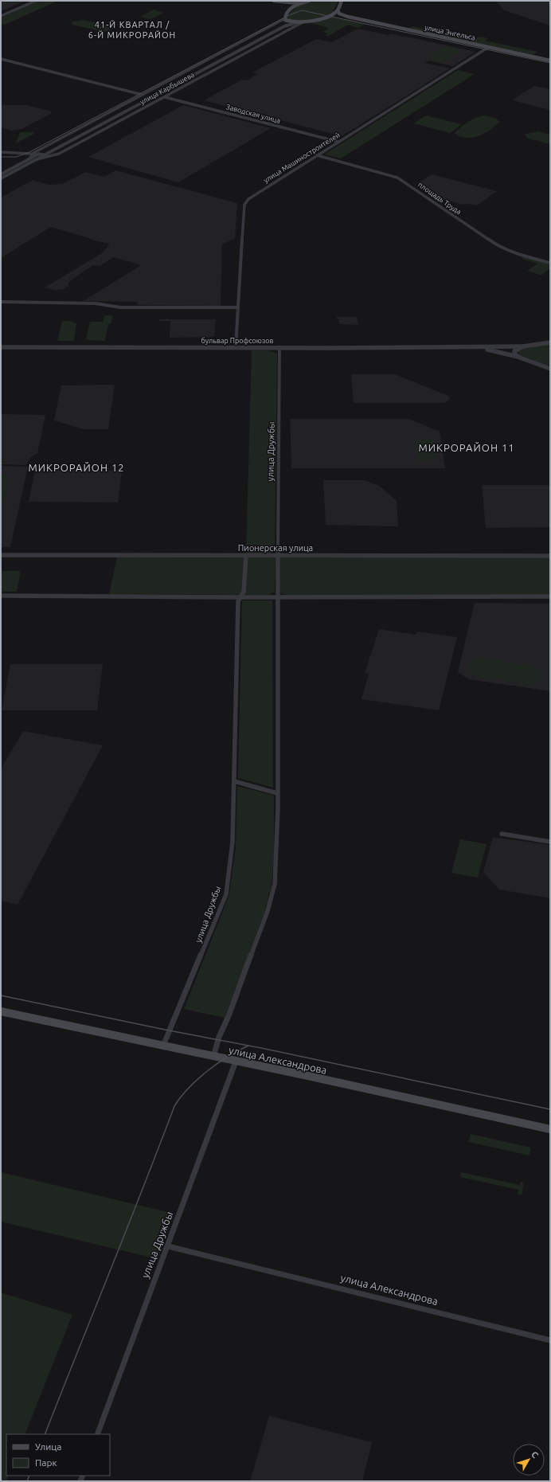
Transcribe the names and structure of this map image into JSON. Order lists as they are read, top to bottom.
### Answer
{
  "streets": {
    "main road": ["улица Энгельса", "улица Карбышева", "улица Александрова"],
    "street": [
      "Заводская улица",
      "улица Машиностроителей",
      "площадь Труда",
      "бульвар Профсоюзов",
      "улица Дружбы",
      "Пионерская улица"
    ]
  },
  "crossings": [
    ["улица Энгельса", "улица Карбышева"],
    ["улица Энгельса", "улица Машиностроителей"],
    ["улица Карбышева", "Заводская улица"],
    ["Заводская улица", "улица Машиностроителей"],
    ["улица Машиностроителей", "площадь Труда"],
    ["улица Машиностроителей", "бульвар Профсоюзов"],
    ["бульвар Профсоюзов", "улица Дружбы"],
    ["улица Дружбы", "Пионерская улица"],
    ["улица Дружбы", "улица Александрова"]
  ],
  "districts": ["41-Й КВАРТАЛ / 6-Й МИКРОРАЙОН", "МИКРОРАЙОН 11", "МИКРОРАЙОН 12"],
  "legend": ["Улица", "Парк"],
  "north": "top right"
}
